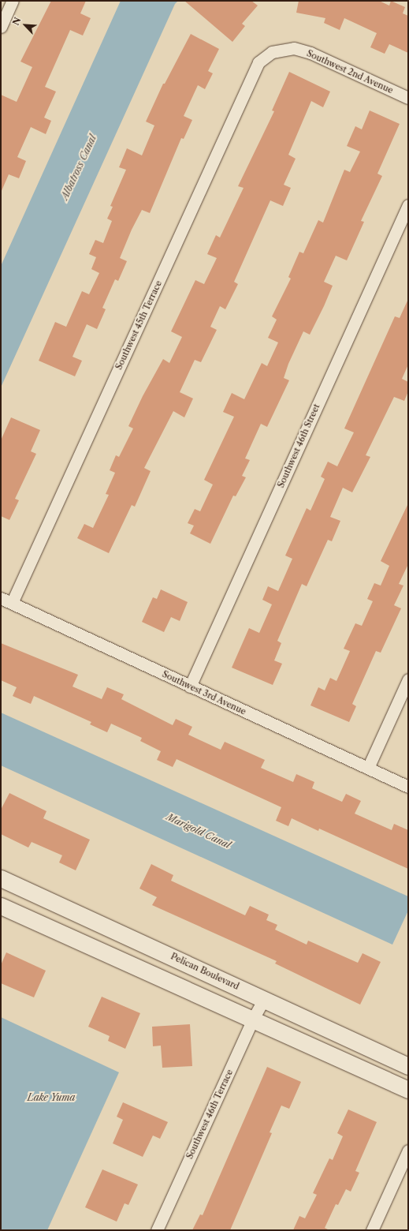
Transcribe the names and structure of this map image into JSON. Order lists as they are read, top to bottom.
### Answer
{
  "streets": {
    "street": [
      "Southwest 2nd Avenue",
      "Southwest 45th Terrace",
      "Southwest 46th Street",
      "Southwest 3rd Avenue",
      "Pelican Boulevard",
      "Southwest 46th Terrace"
    ]
  },
  "crossings": [
    ["Southwest 2nd Avenue", "Southwest 45th Terrace"],
    ["Southwest 45th Terrace", "Southwest 3rd Avenue"],
    ["Southwest 46th Street", "Southwest 3rd Avenue"],
    ["Pelican Boulevard", "Southwest 46th Terrace"]
  ],
  "water": ["Albatross Canal", "Marigold Canal", "Lake Yuma"],
  "north": "top left"
}
